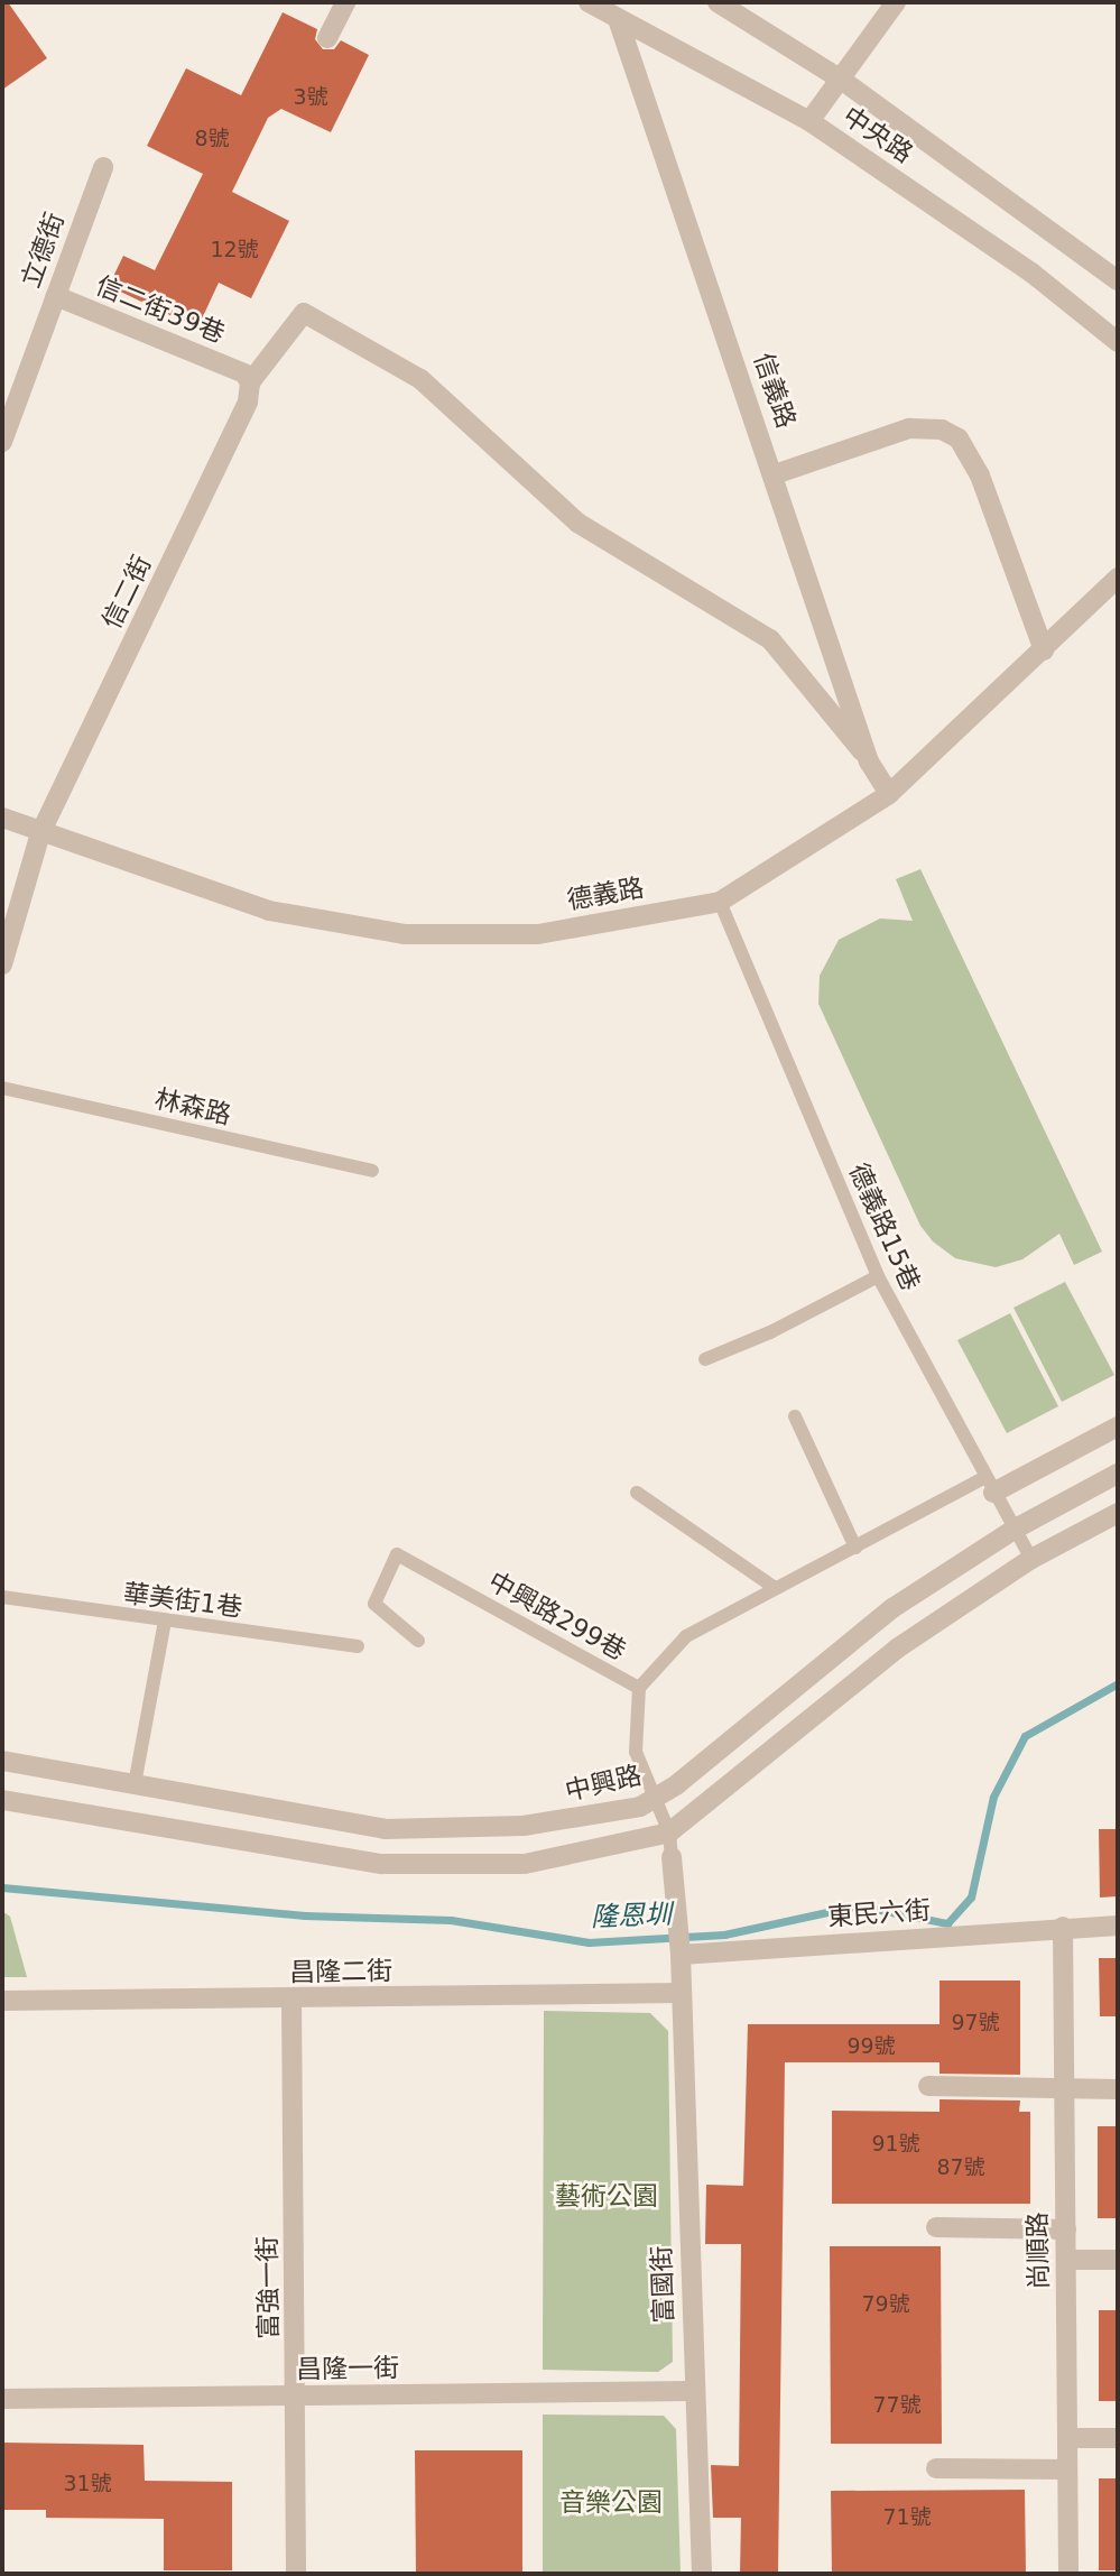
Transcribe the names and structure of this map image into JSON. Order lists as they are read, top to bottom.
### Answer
{
  "streets": {
    "street": [
      "中央路",
      "立德街",
      "信二街39巷",
      "信義路",
      "信二街",
      "德義路",
      "中興路",
      "東民六街",
      "昌隆二街",
      "尚順路",
      "富國街",
      "富強一街",
      "昌隆一街"
    ],
    "lane": [
      "林森路",
      "德義路15巷",
      "華美街1巷",
      "中興路299巷"
    ]
  },
  "crossings": [
    ["中央路", "信義路"],
    ["立德街", "信二街39巷"],
    ["信二街39巷", "信二街"],
    ["信義路", "德義路"],
    ["信二街", "德義路"],
    ["德義路", "德義路15巷"],
    ["德義路15巷", "中興路"],
    ["中興路299巷", "中興路"],
    ["東民六街", "尚順路"],
    ["昌隆二街", "富國街"],
    ["昌隆二街", "富強一街"],
    ["富國街", "昌隆一街"],
    ["富強一街", "昌隆一街"]
  ],
  "water": ["隆恩圳"],
  "parks": ["藝術公園", "音樂公園"],
  "house_numbers": [
    "3號",
    "8號",
    "12號",
    "97號",
    "99號",
    "91號",
    "87號",
    "79號",
    "77號",
    "31號",
    "71號"
  ]
}
